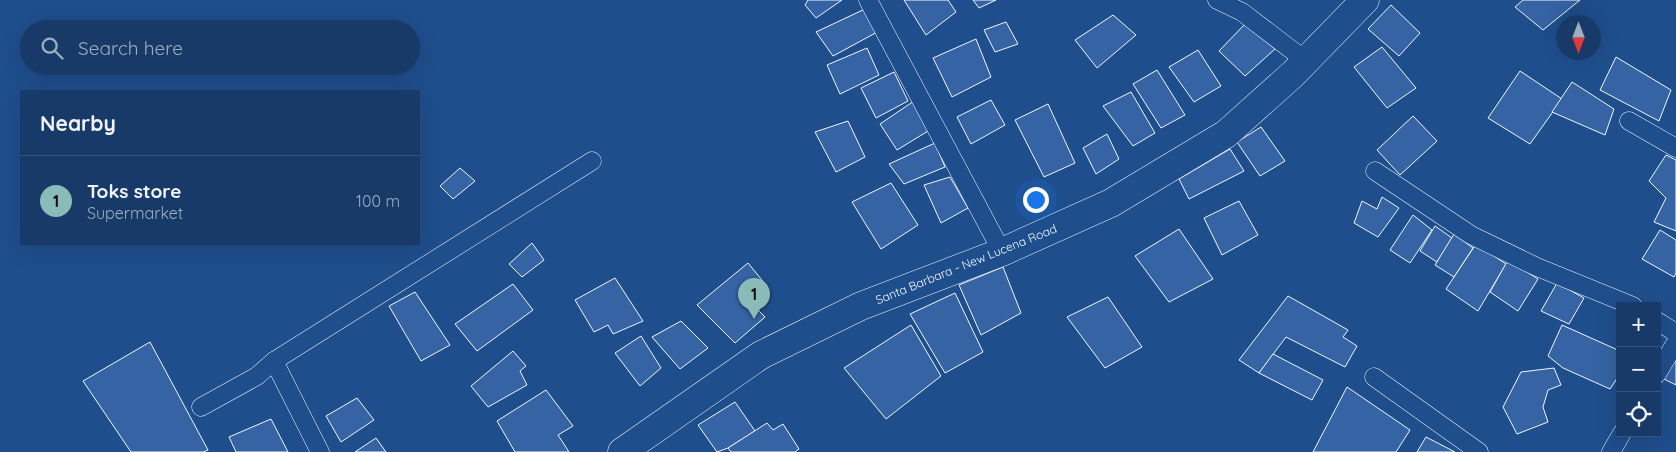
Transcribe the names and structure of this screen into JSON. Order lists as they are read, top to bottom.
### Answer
{
  "streets": {
    "main road": ["Santa Barbara - New Lucena Road"]
  },
  "north": "bottom",
  "page": {
    "search": "Search here",
    "heading": "Nearby",
    "list": [
      {
        "mark": "1",
        "name": "Toks store",
        "note": "Supermarket",
        "value": "100 m"
      }
    ],
    "pins": "1",
    "map_buttons": ["+", "−"]
  }
}
